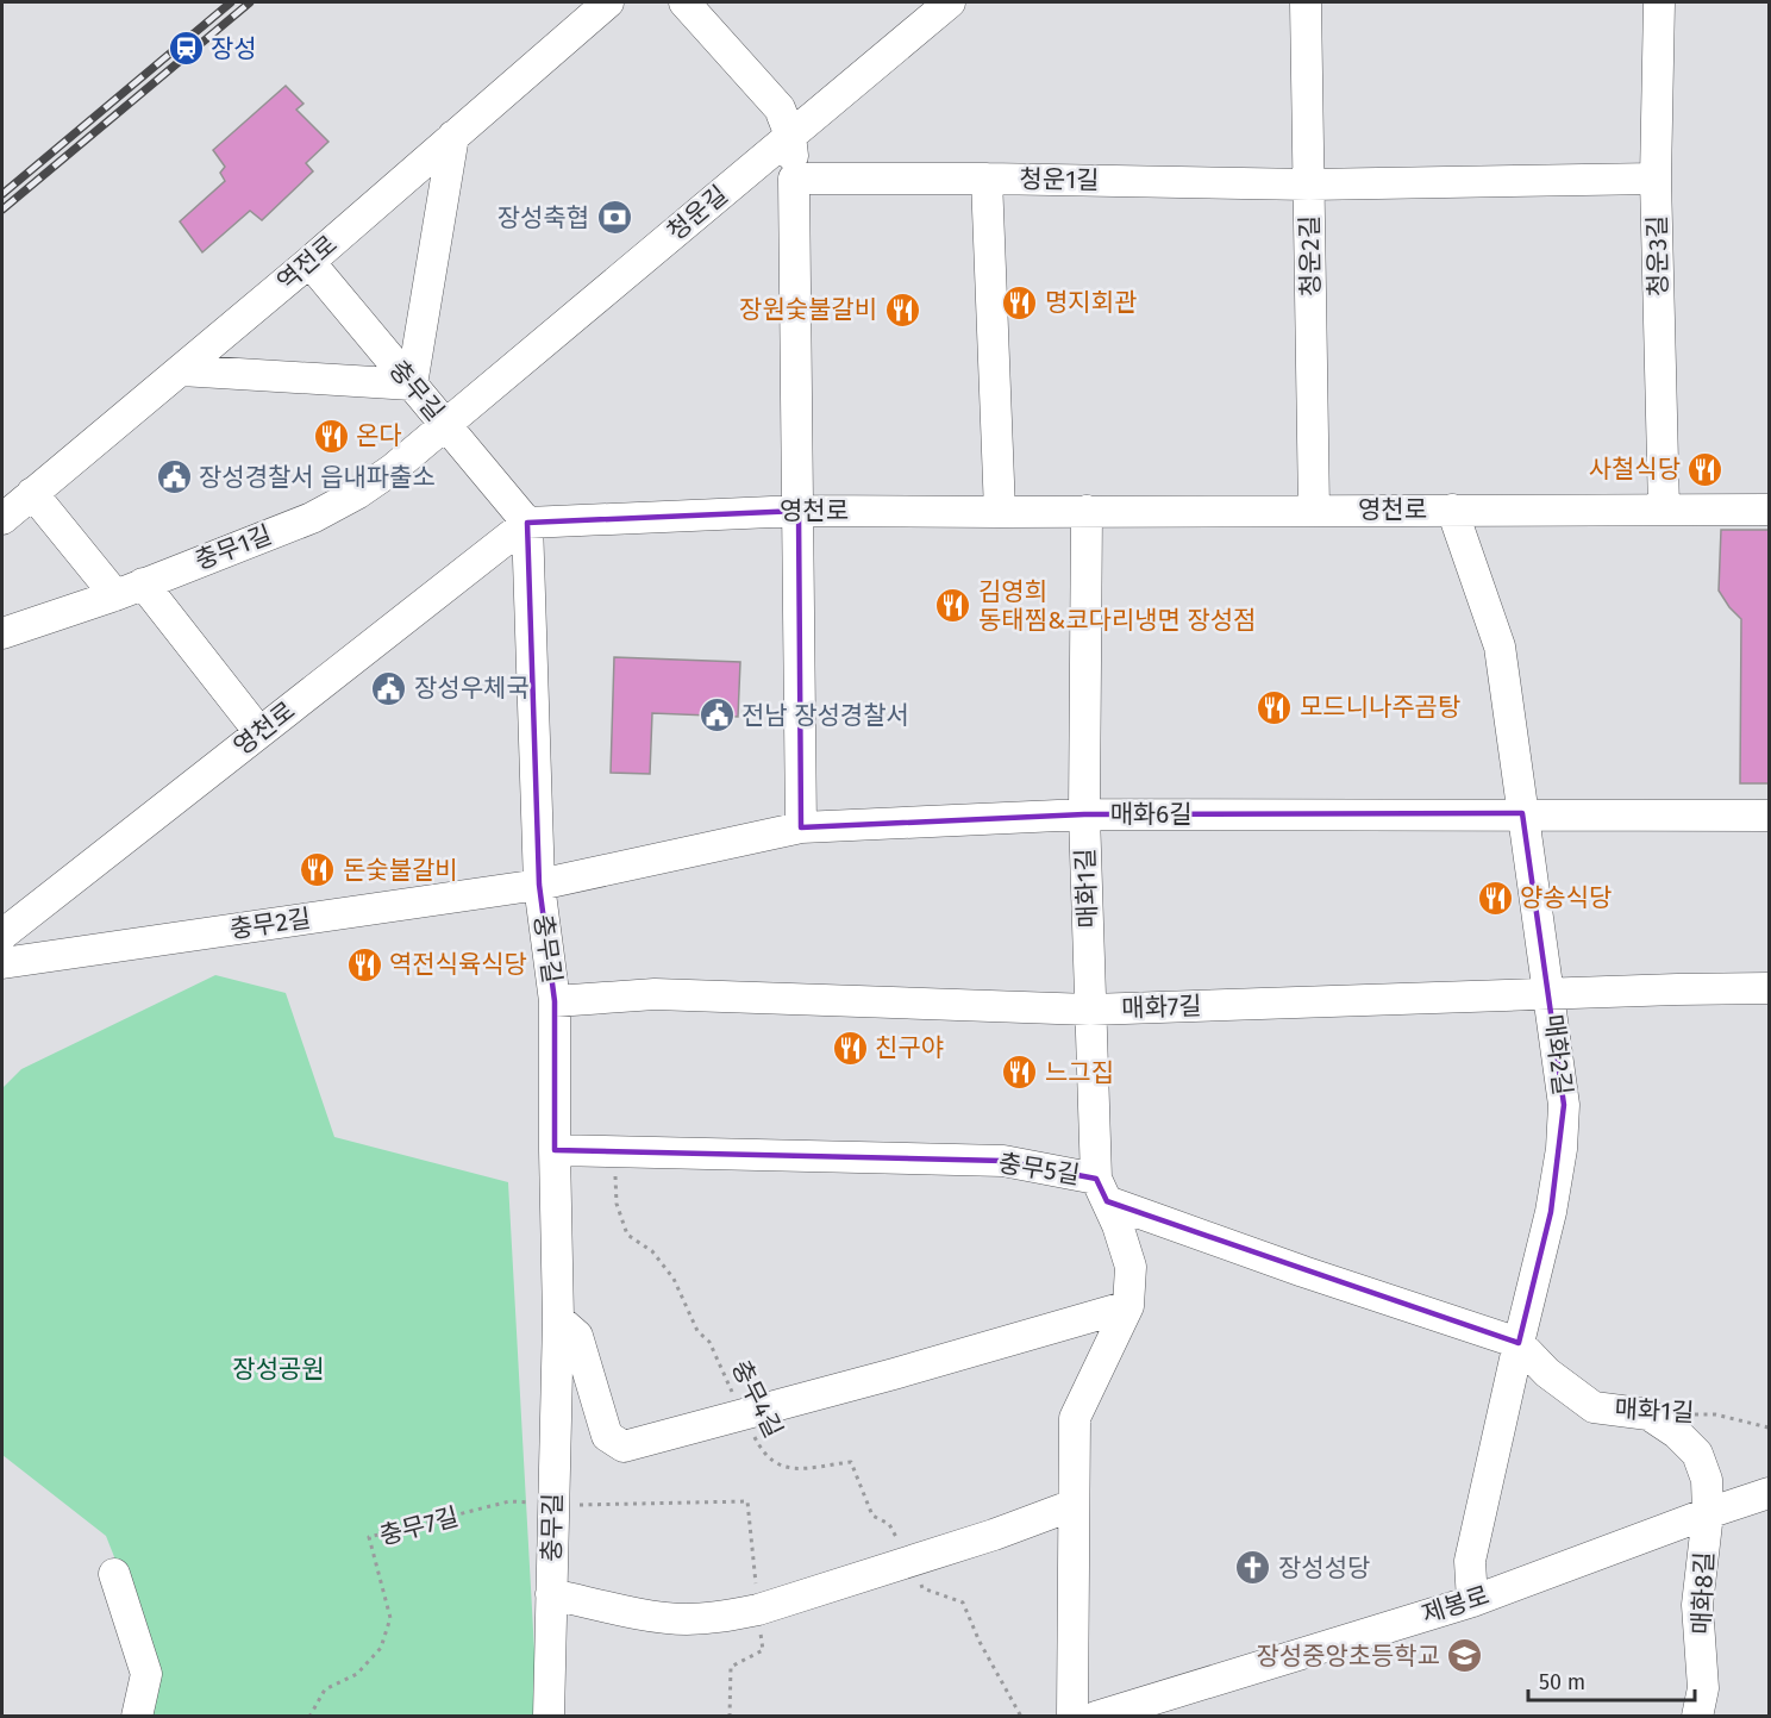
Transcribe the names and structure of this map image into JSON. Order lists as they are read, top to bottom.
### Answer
{
  "streets": {
    "street": [
      "청운1길",
      "청운길",
      "청운2길",
      "청운3길",
      "역전로",
      "충무길",
      "영천로",
      "충무1길",
      "매화6길",
      "매화1길",
      "충무2길",
      "매화7길",
      "매화2길",
      "충무5길",
      "매화8길",
      "제봉로"
    ],
    "path": ["충무4길", "충무7길"]
  },
  "crossings": [
    ["청운1길", "청운2길"],
    ["청운1길", "청운3길"],
    ["청운길", "충무길"],
    ["청운길", "충무1길"],
    ["청운2길", "영천로"],
    ["청운3길", "영천로"],
    ["역전로", "충무길"],
    ["충무길", "영천로"],
    ["충무길", "충무1길"],
    ["충무길", "매화6길"],
    ["충무길", "충무2길"],
    ["충무길", "매화7길"],
    ["충무길", "충무5길"],
    ["충무길", "충무7길"],
    ["영천로", "매화1길"],
    ["영천로", "매화2길"],
    ["매화6길", "매화1길"],
    ["매화6길", "충무2길"],
    ["매화6길", "매화2길"],
    ["매화1길", "매화7길"],
    ["매화1길", "매화2길"],
    ["매화1길", "충무5길"],
    ["매화1길", "매화8길"],
    ["매화7길", "매화2길"],
    ["매화2길", "제봉로"],
    ["충무5길", "충무4길"],
    ["매화8길", "제봉로"]
  ],
  "parks": ["장성공원"],
  "places": {
    "station": ["장성"],
    "bank": ["장성축협"],
    "restaurant": [
      "명지회관",
      "장원숯불갈비",
      "온다",
      "사철식당",
      "김영희 동태찜&코다리냉면 장성점",
      "모드니나주곰탕",
      "돈숯불갈비",
      "양송식당",
      "역전식육식당",
      "친구야",
      "느그집"
    ],
    "public building": ["장성경찰서 읍내파출소", "장성우체국", "전남 장성경찰서"],
    "church": ["장성성당"],
    "school or university": ["장성중앙초등학교"]
  },
  "scale_bar": "50 m"
}
